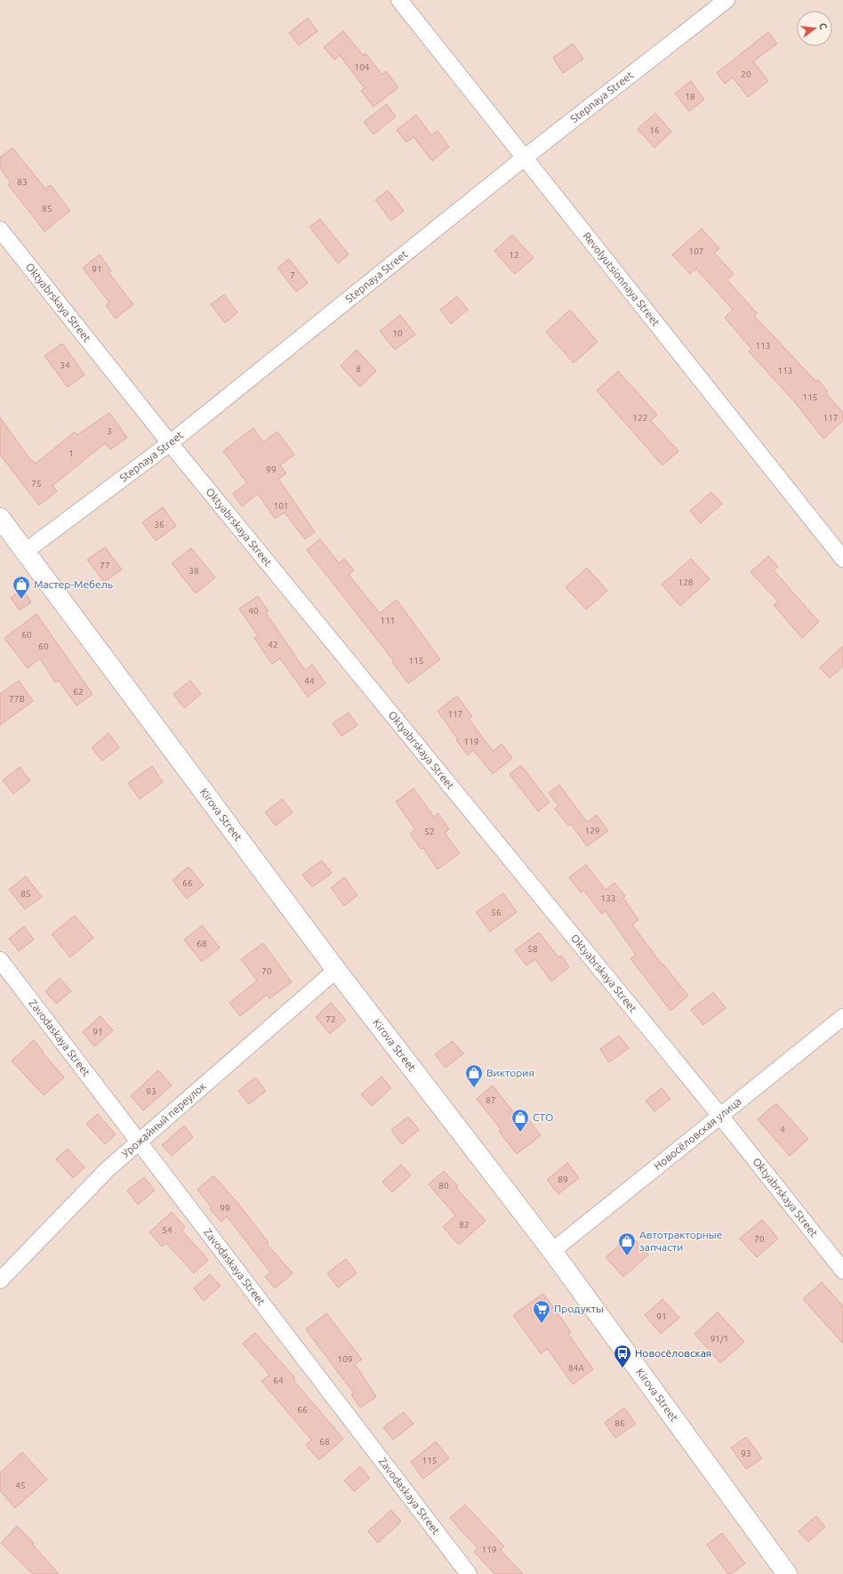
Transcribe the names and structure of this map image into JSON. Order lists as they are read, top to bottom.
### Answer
{
  "streets": {
    "street": [
      "Stepnaya Street",
      "Revolyutsionnaya Street",
      "Oktyabrskaya Street",
      "Kirova Street",
      "Zavodaskaya Street",
      "Урожайный переулок",
      "Новосёловская улица"
    ]
  },
  "crossings": [
    ["Stepnaya Street", "Revolyutsionnaya Street"],
    ["Stepnaya Street", "Oktyabrskaya Street"],
    ["Stepnaya Street", "Kirova Street"],
    ["Oktyabrskaya Street", "Новосёловская улица"],
    ["Kirova Street", "Урожайный переулок"],
    ["Kirova Street", "Новосёловская улица"],
    ["Zavodaskaya Street", "Урожайный переулок"]
  ],
  "places": {
    "shop": [
      "Мастер-Мебель",
      "Виктория",
      "СТО",
      "Автотракторные запчасти"
    ],
    "supermarket": ["Продукты"],
    "bus stop": ["Новосёловская"]
  },
  "house_numbers": [
    "104",
    "20",
    "18",
    "16",
    "83",
    "85",
    "107",
    "12",
    "91",
    "7",
    "10",
    "113",
    "34",
    "8",
    "113",
    "115",
    "122",
    "117",
    "3",
    "1",
    "99",
    "75",
    "101",
    "36",
    "77",
    "38",
    "128",
    "40",
    "111",
    "60",
    "42",
    "60",
    "115",
    "44",
    "62",
    "77В",
    "117",
    "119",
    "129",
    "52",
    "66",
    "85",
    "133",
    "56",
    "68",
    "58",
    "70",
    "72",
    "91",
    "93",
    "87",
    "4",
    "89",
    "80",
    "99",
    "82",
    "54",
    "70",
    "91",
    "91/1",
    "109",
    "84А",
    "64",
    "66",
    "86",
    "68",
    "93",
    "115",
    "45",
    "119"
  ],
  "north": "right"
}
